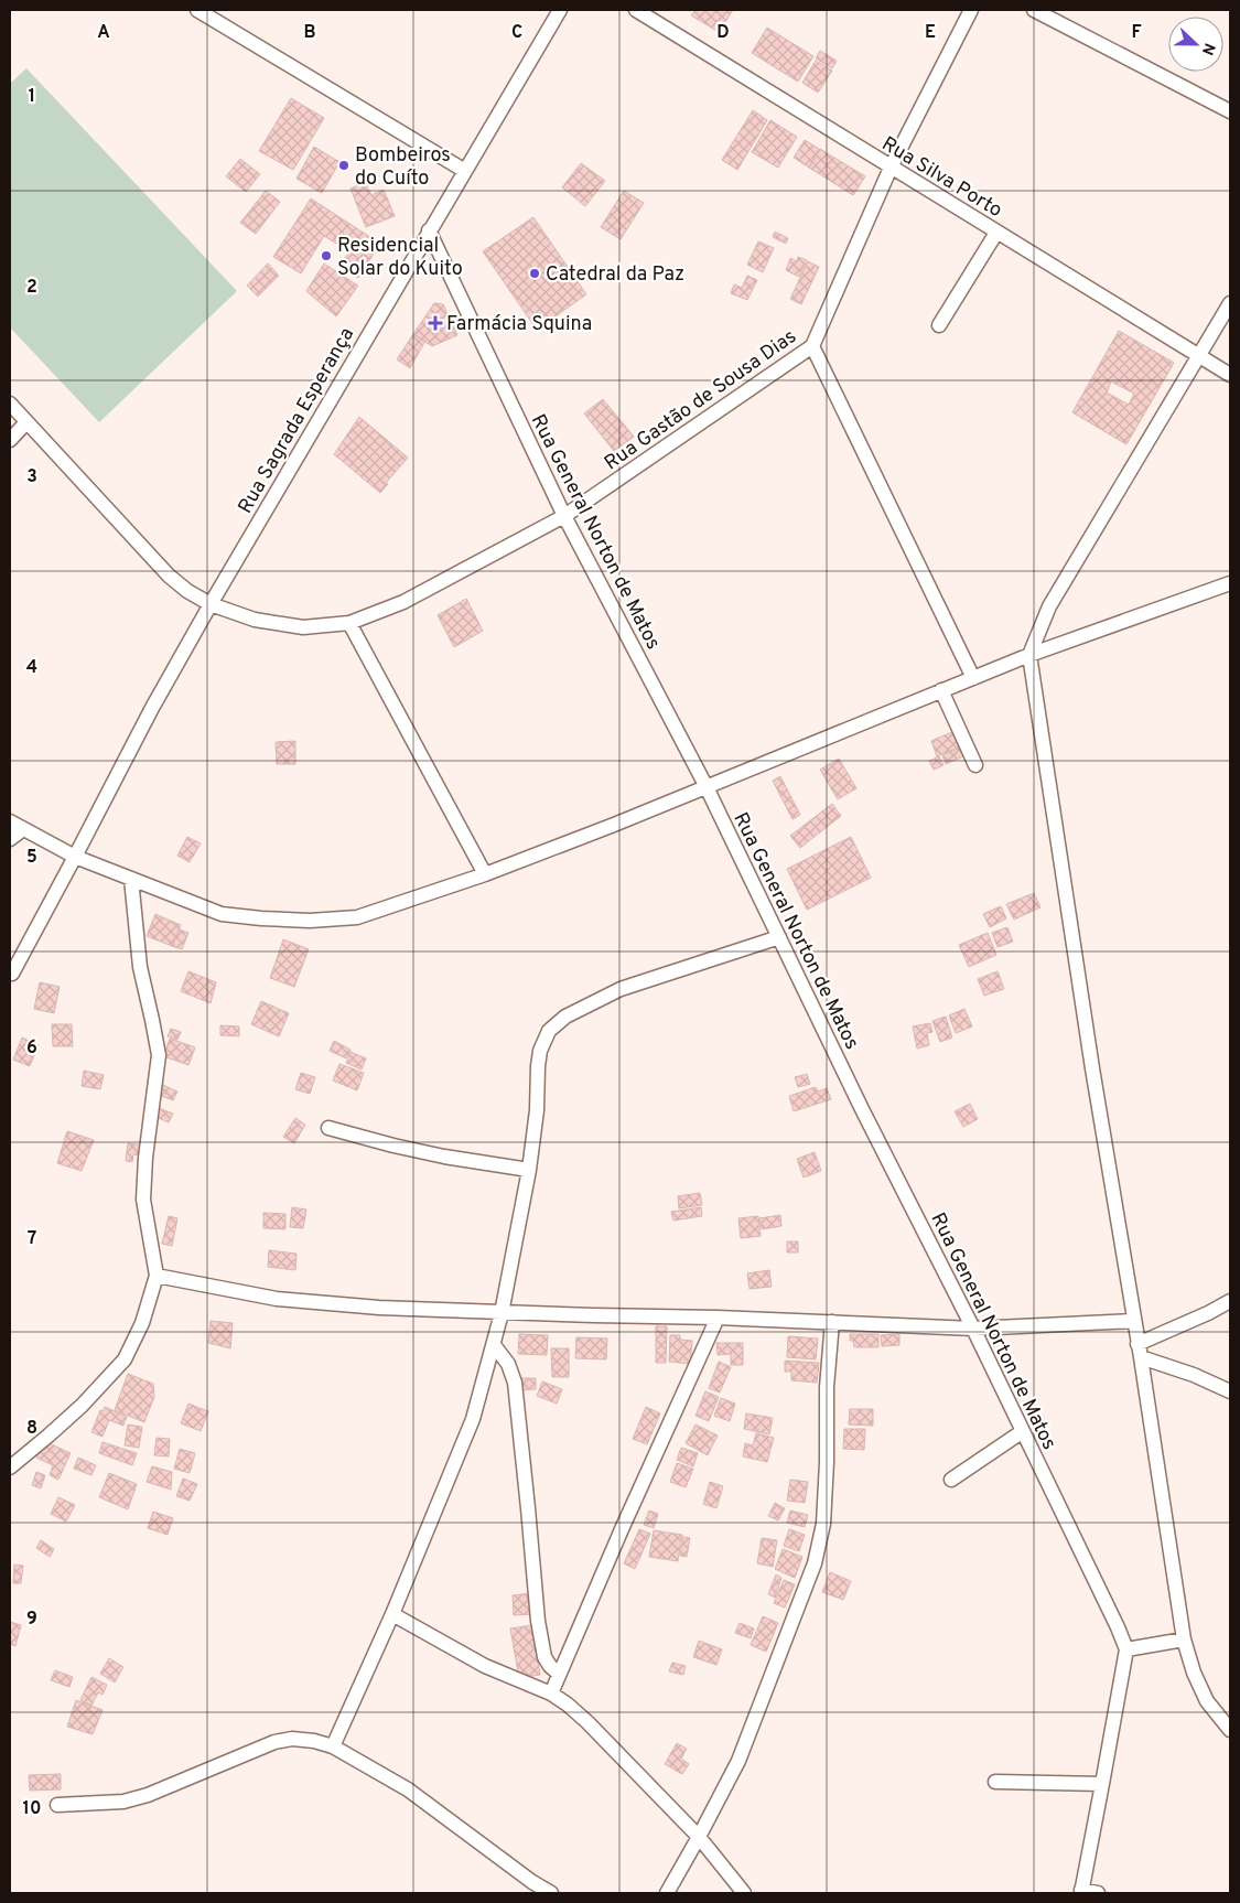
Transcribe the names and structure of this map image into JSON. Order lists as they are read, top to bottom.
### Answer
{
  "streets": {
    "street": [
      "Rua Silva Porto",
      "Rua Gastão de Sousa Dias",
      "Rua Sagrada Esperança",
      "Rua General Norton de Matos"
    ]
  },
  "crossings": [
    ["Rua Silva Porto", "Rua Gastão de Sousa Dias"],
    ["Rua Gastão de Sousa Dias", "Rua Sagrada Esperança"],
    ["Rua Gastão de Sousa Dias", "Rua General Norton de Matos"],
    ["Rua Sagrada Esperança", "Rua General Norton de Matos"]
  ],
  "places": {
    "other": ["Bombeiros do Cuíto", "Residencial Solar do Kuito", "Catedral da Paz"],
    "health": ["Farmácia Squina"]
  },
  "north": "right",
  "grid": {
    "columns": [
      "A",
      "B",
      "C",
      "D",
      "E",
      "F"
    ],
    "rows": [
      "1",
      "2",
      "3",
      "4",
      "5",
      "6",
      "7",
      "8",
      "9",
      "10"
    ]
  }
}
